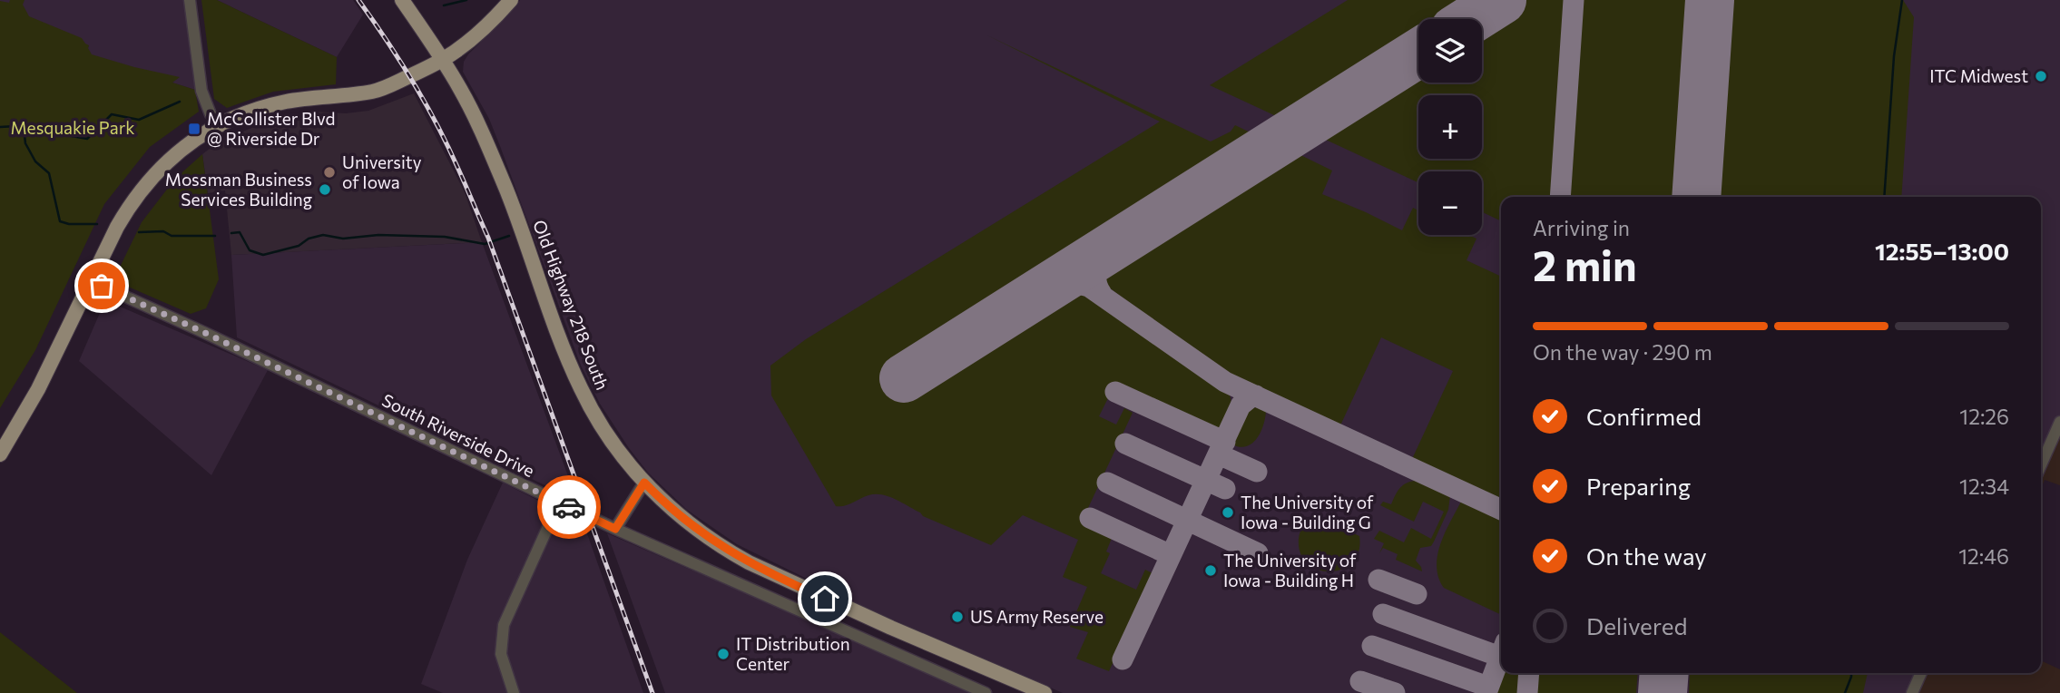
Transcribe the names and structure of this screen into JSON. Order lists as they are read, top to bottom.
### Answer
{
  "streets": {
    "main road": ["Old Highway 218 South"],
    "street": ["South Riverside Drive"]
  },
  "parks": ["Mesquakie Park"],
  "places": {
    "other": [
      "ITC Midwest",
      "University of Iowa",
      "Mossman Business Services Building",
      "The University of Iowa - Building G",
      "The University of Iowa - Building H",
      "US Army Reserve",
      "IT Distribution Center"
    ],
    "transit": ["McCollister Blvd @ Riverside Dr"]
  },
  "page": {
    "map_buttons": ["+", "−"],
    "heading": ["2 min", "Arriving in", "12:55–13:00"],
    "bar": "On the way · 290 m",
    "list": [
      ["Confirmed", "12:26"],
      ["Preparing", "12:34"],
      ["On the way", "12:46"],
      "Delivered"
    ]
  }
}
